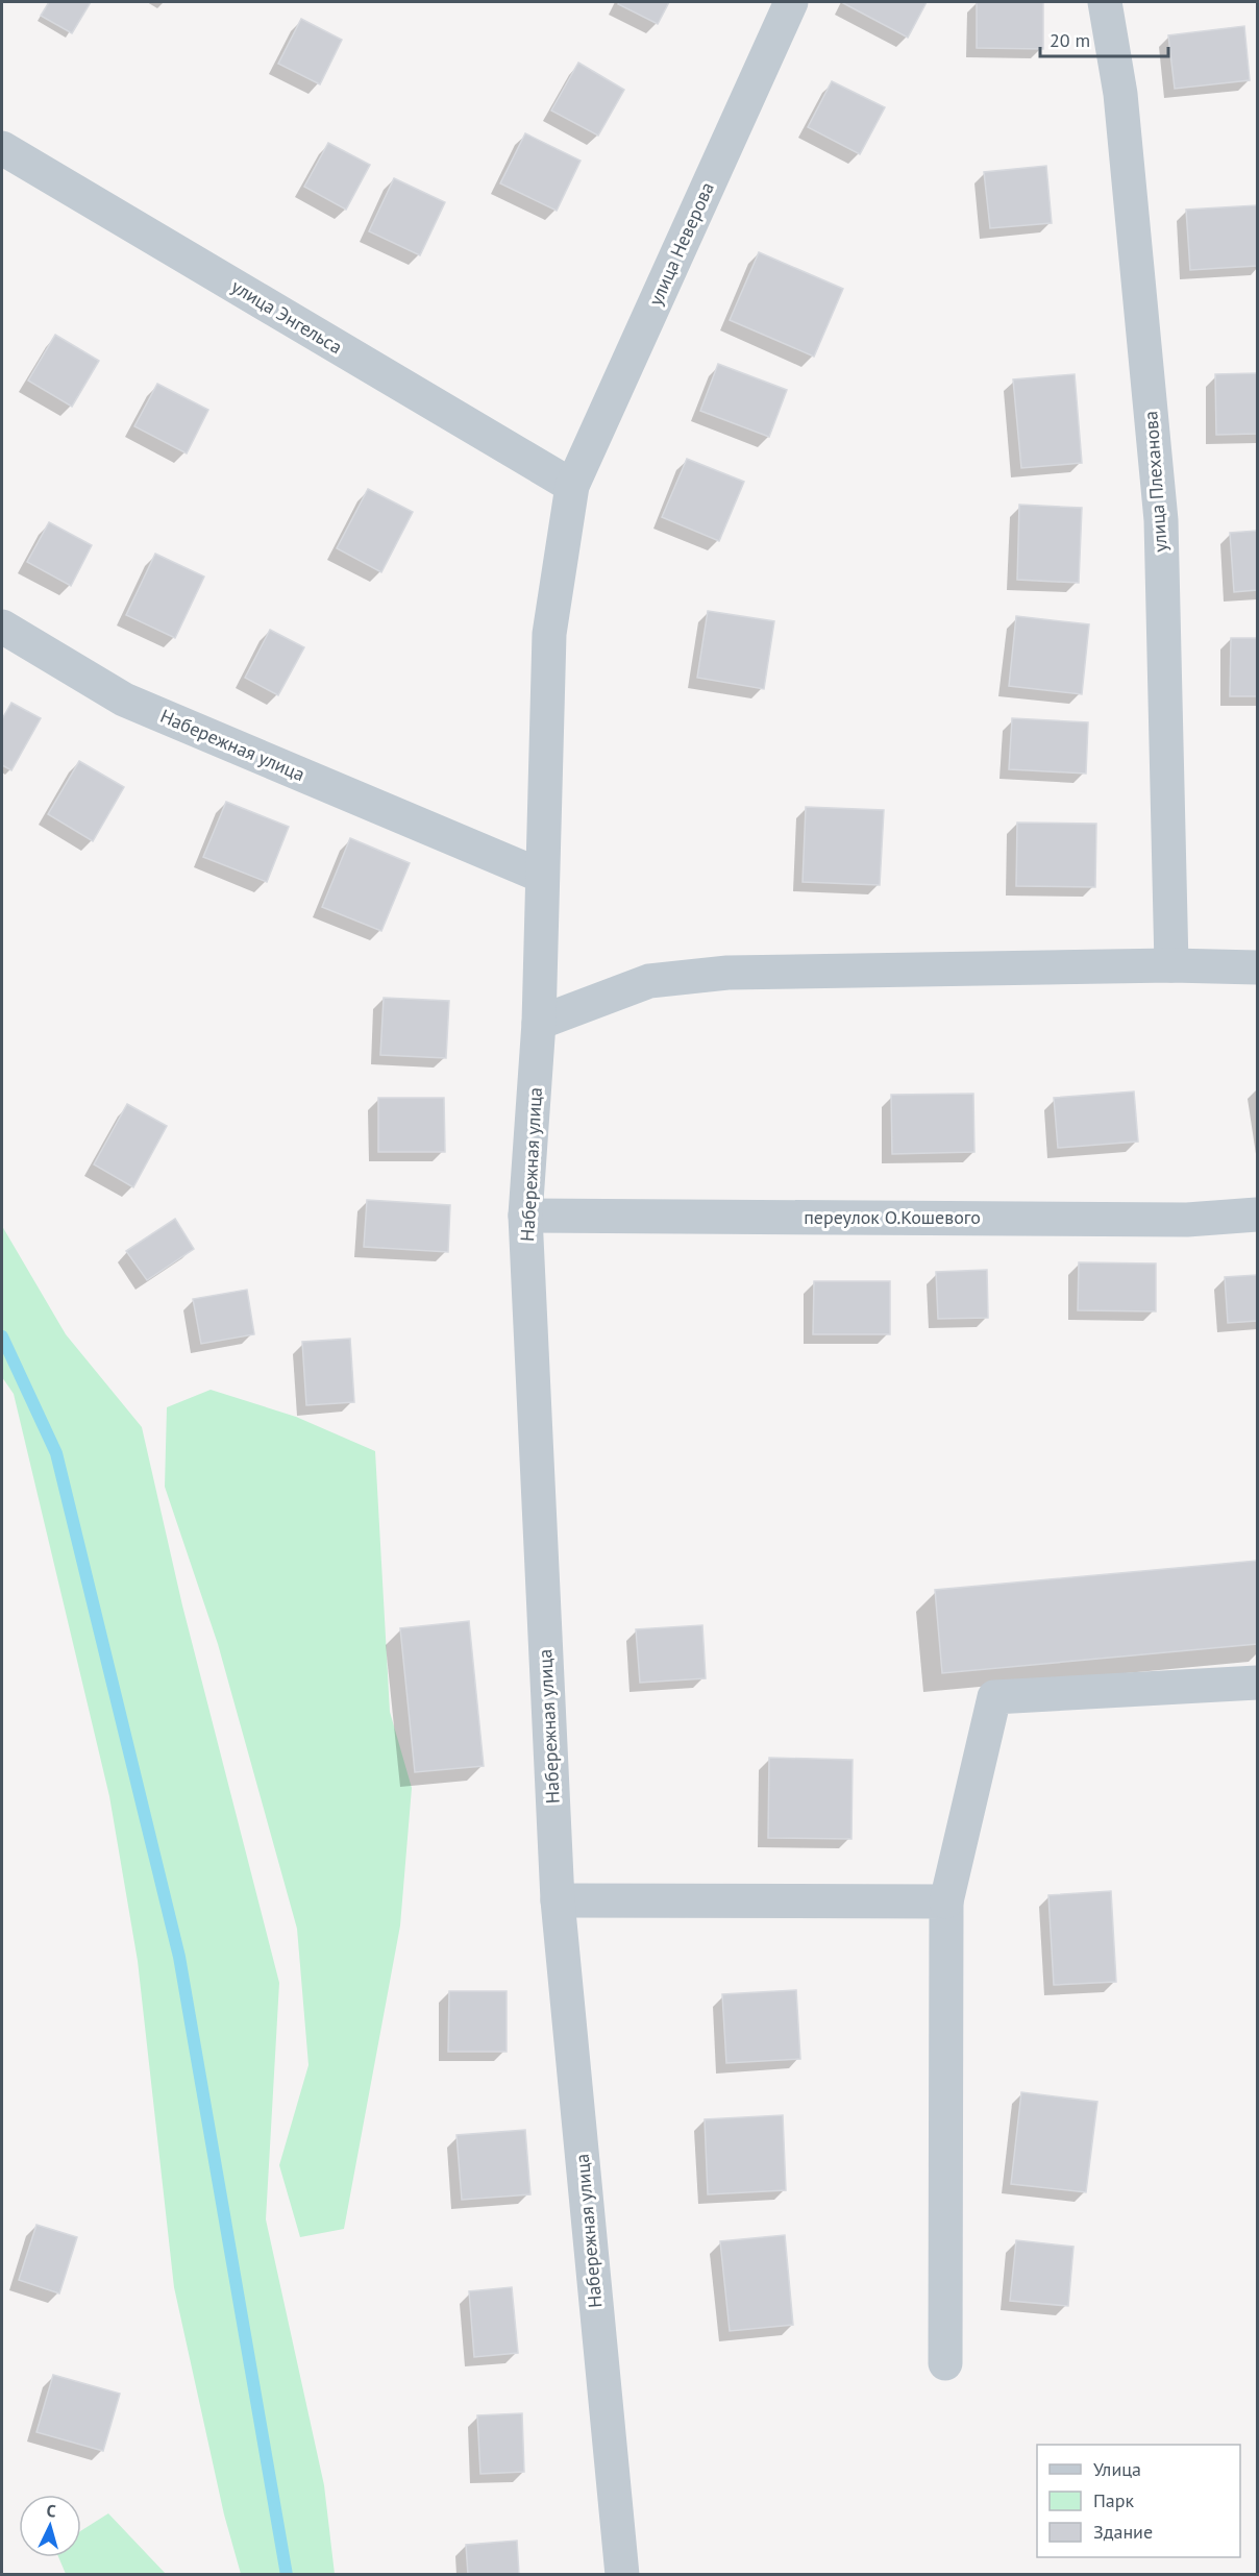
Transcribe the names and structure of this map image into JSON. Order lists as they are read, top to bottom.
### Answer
{
  "streets": {
    "street": [
      "улица Неверова",
      "улица Энгельса",
      "улица Плеханова",
      "Набережная улица",
      "переулок О.Кошевого"
    ]
  },
  "crossings": [
    ["улица Неверова", "улица Энгельса"],
    ["улица Неверова", "Набережная улица"],
    ["улица Энгельса", "Набережная улица"],
    ["Набережная улица", "переулок О.Кошевого"]
  ],
  "legend": ["Улица", "Парк", "Здание"],
  "scale_bar": "20 m",
  "north": "top"
}
